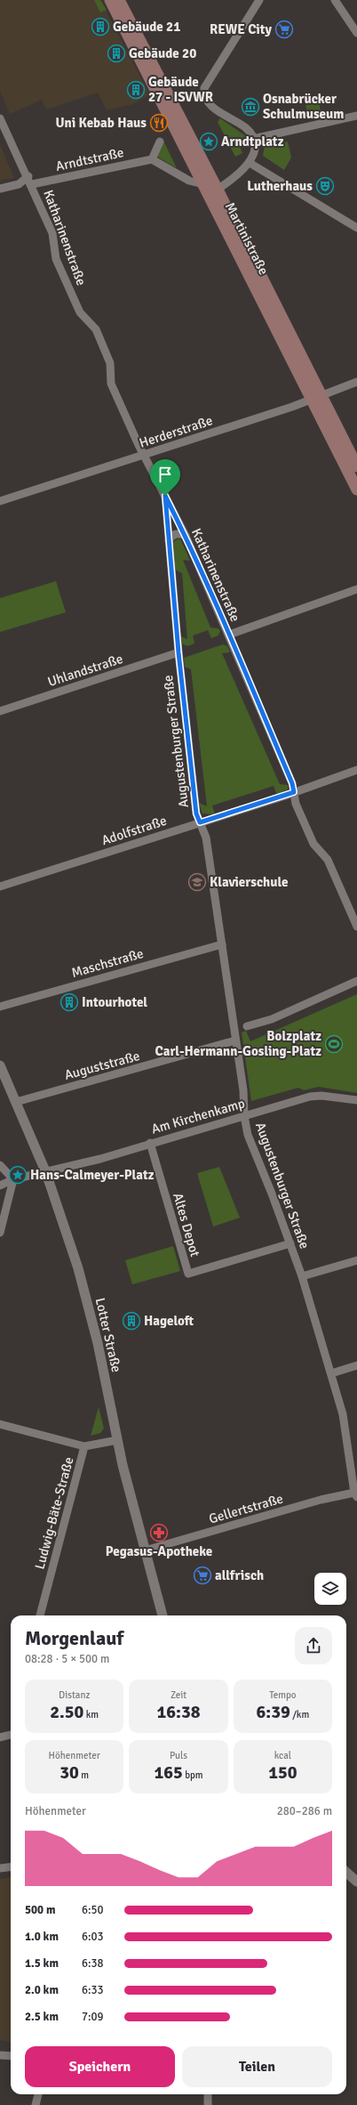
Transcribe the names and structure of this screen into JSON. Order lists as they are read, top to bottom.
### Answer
{
  "streets": {
    "main road": ["Martinistraße"],
    "street": [
      "Arndtstraße",
      "Katharinenstraße",
      "Herderstraße",
      "Uhlandstraße",
      "Augustenburger Straße",
      "Adolfstraße",
      "Maschstraße",
      "Auguststraße",
      "Am Kirchenkamp",
      "Altes Depot",
      "Lotter Straße",
      "Gellertstraße",
      "Ludwig-Bäte-Straße"
    ]
  },
  "crossings": [
    ["Arndtstraße", "Katharinenstraße"],
    ["Katharinenstraße", "Herderstraße"],
    ["Katharinenstraße", "Augustenburger Straße"],
    ["Katharinenstraße", "Adolfstraße"],
    ["Martinistraße", "Herderstraße"],
    ["Uhlandstraße", "Augustenburger Straße"],
    ["Augustenburger Straße", "Adolfstraße"],
    ["Augustenburger Straße", "Maschstraße"],
    ["Augustenburger Straße", "Auguststraße"],
    ["Augustenburger Straße", "Am Kirchenkamp"],
    ["Augustenburger Straße", "Altes Depot"],
    ["Augustenburger Straße", "Gellertstraße"],
    ["Auguststraße", "Lotter Straße"],
    ["Am Kirchenkamp", "Altes Depot"],
    ["Am Kirchenkamp", "Lotter Straße"],
    ["Lotter Straße", "Gellertstraße"],
    ["Lotter Straße", "Ludwig-Bäte-Straße"]
  ],
  "places": {
    "building": [
      "Gebäude 21",
      "Gebäude 20",
      "Gebäude 27 - ISVWR",
      "Intourhotel",
      "Hageloft"
    ],
    "supermarket": ["REWE City", "allfrisch"],
    "museum": ["Osnabrücker Schulmuseum"],
    "restaurant": ["Uni Kebab Haus"],
    "place": ["Arndtplatz", "Hans-Calmeyer-Platz"],
    "theatre": ["Lutherhaus"],
    "school or university": ["Klavierschule"],
    "sports": ["Bolzplatz Carl-Hermann-Gosling-Platz"],
    "pharmacy": ["Pegasus-Apotheke"]
  },
  "page": {
    "heading": ["Morgenlauf", "08:28 · 5 × 500 m"],
    "stats": [
      ["Distanz", "2.50 km"],
      ["Zeit", "16:38"],
      ["Tempo", "6:39 /km"],
      ["Höhenmeter", "30 m"],
      ["Puls", "165 bpm"],
      ["kcal", "150"]
    ],
    "chart": ["Höhenmeter", "280–286 m"],
    "list": [
      {
        "name": "500 m",
        "note": "6:50"
      },
      {
        "name": "1.0 km",
        "note": "6:03"
      },
      {
        "name": "1.5 km",
        "note": "6:38"
      },
      {
        "name": "2.0 km",
        "note": "6:33"
      },
      {
        "name": "2.5 km",
        "note": "7:09"
      }
    ],
    "buttons": ["Speichern", "Teilen"]
  }
}
